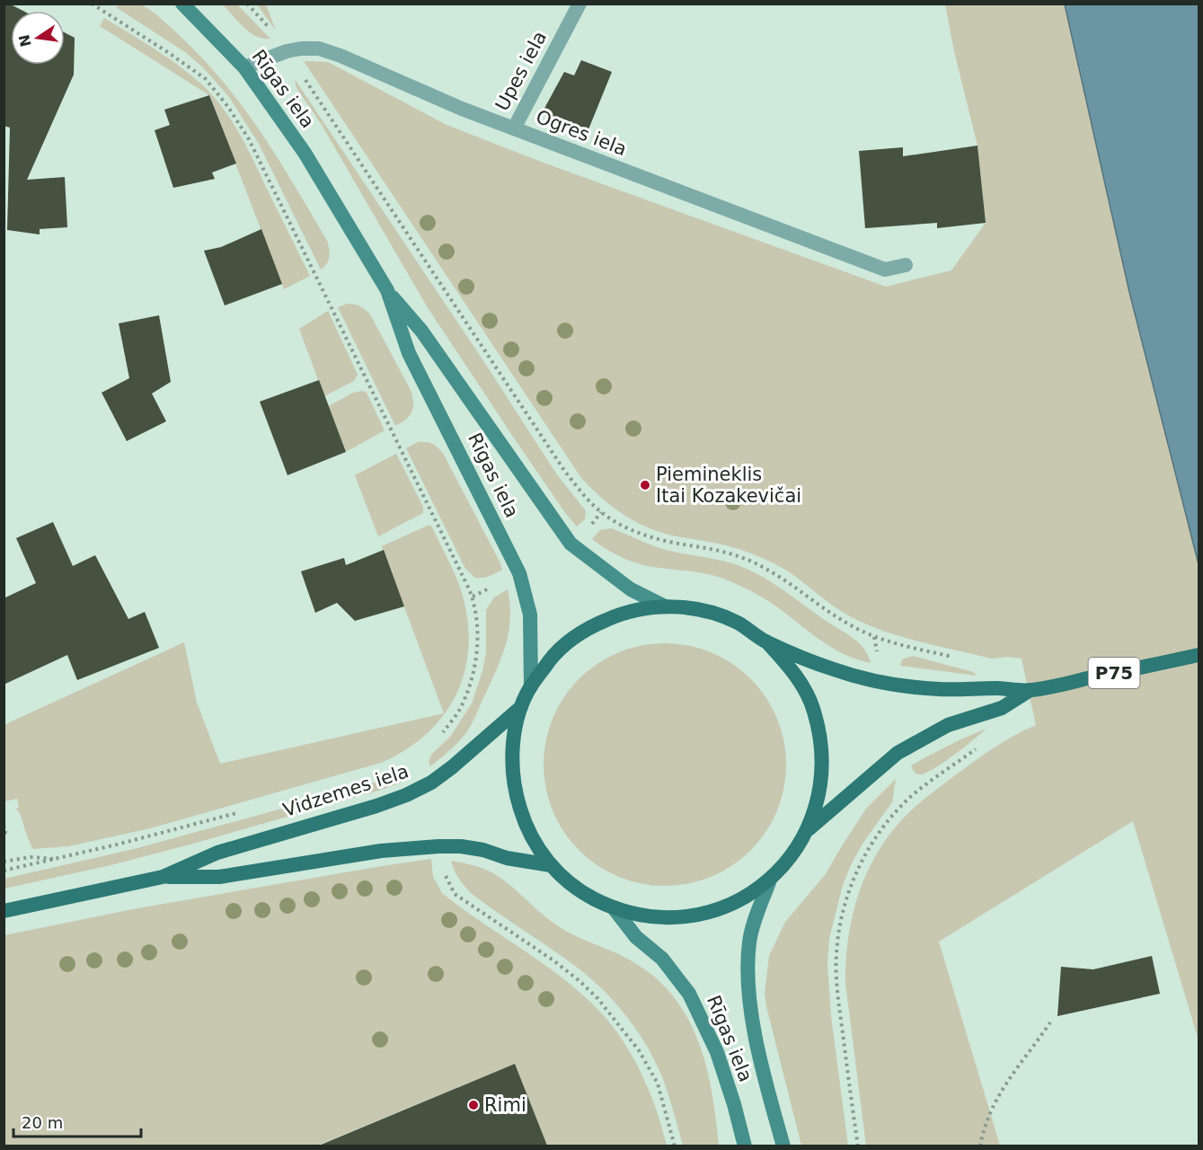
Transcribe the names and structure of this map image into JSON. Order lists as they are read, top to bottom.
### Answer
{
  "streets": {
    "main road": ["Rīgas iela", "P75", "Vidzemes iela"],
    "street": ["Upes iela", "Ogres iela"]
  },
  "crossings": [
    ["Upes iela", "Ogres iela"],
    ["Rīgas iela", "Ogres iela"]
  ],
  "places": ["Piemineklis Itai Kozakevičai", "Rimi"],
  "scale_bar": "20 m",
  "north": "left"
}
